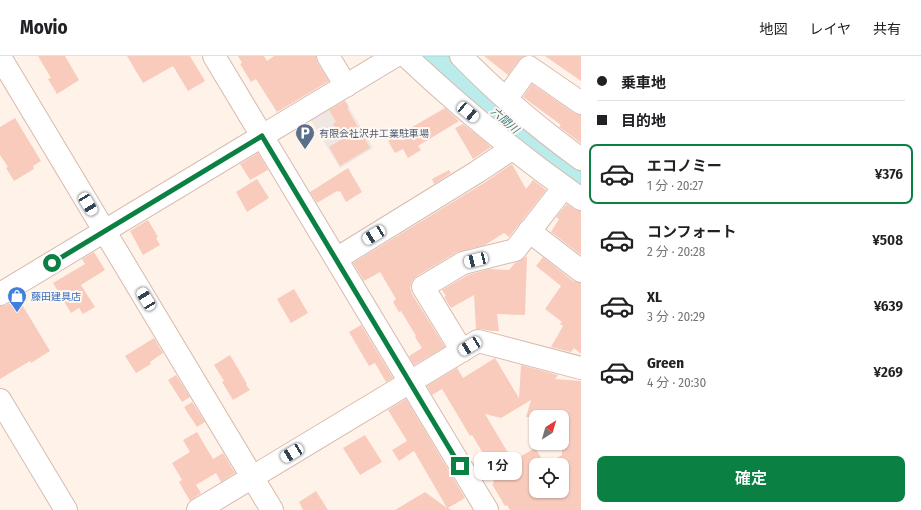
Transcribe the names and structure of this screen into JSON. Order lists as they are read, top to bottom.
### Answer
{
  "water": ["六間川"],
  "places": {
    "parking": ["有限会社沢井工業駐車場"],
    "shop": ["藤田建具店"]
  },
  "north": "top right",
  "page": {
    "header": "Movio",
    "nav": ["地図", "レイヤ", "共有"],
    "banner": ["乗車地", "目的地"],
    "list": [
      {
        "name": "エコノミー",
        "note": "1 分 · 20:27",
        "value": "¥376"
      },
      {
        "name": "コンフォート",
        "note": "2 分 · 20:28",
        "value": "¥508"
      },
      {
        "name": "XL",
        "note": "3 分 · 20:29",
        "value": "¥639"
      },
      {
        "name": "Green",
        "note": "4 分 · 20:30",
        "value": "¥269"
      }
    ],
    "buttons": "確定",
    "bubble": "1 分"
  }
}
